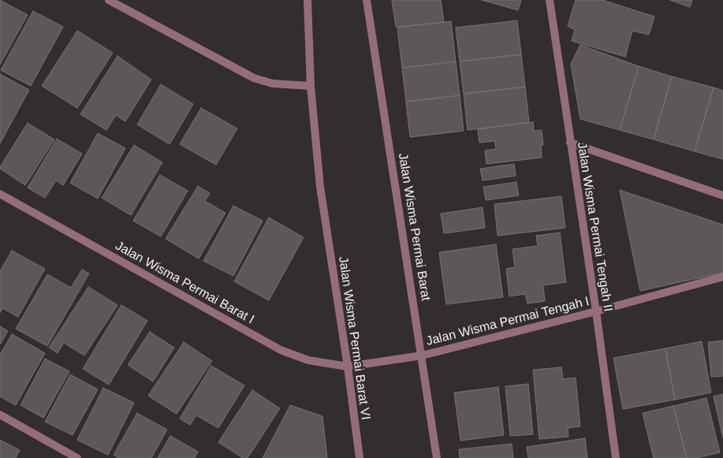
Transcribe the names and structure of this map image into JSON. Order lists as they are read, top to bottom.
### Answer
{
  "streets": {
    "street": [
      "Jalan Wisma Permai Barat",
      "Jalan Wisma Permai Tengah II",
      "Jalan Wisma Permai Barat I",
      "Jalan Wisma Permai Tengah I",
      "Jalan Wisma Permai Barat VI"
    ]
  },
  "crossings": [
    ["Jalan Wisma Permai Barat", "Jalan Wisma Permai Tengah I"],
    ["Jalan Wisma Permai Tengah II", "Jalan Wisma Permai Tengah I"],
    ["Jalan Wisma Permai Barat I", "Jalan Wisma Permai Tengah I"],
    ["Jalan Wisma Permai Barat I", "Jalan Wisma Permai Barat VI"]
  ]
}
